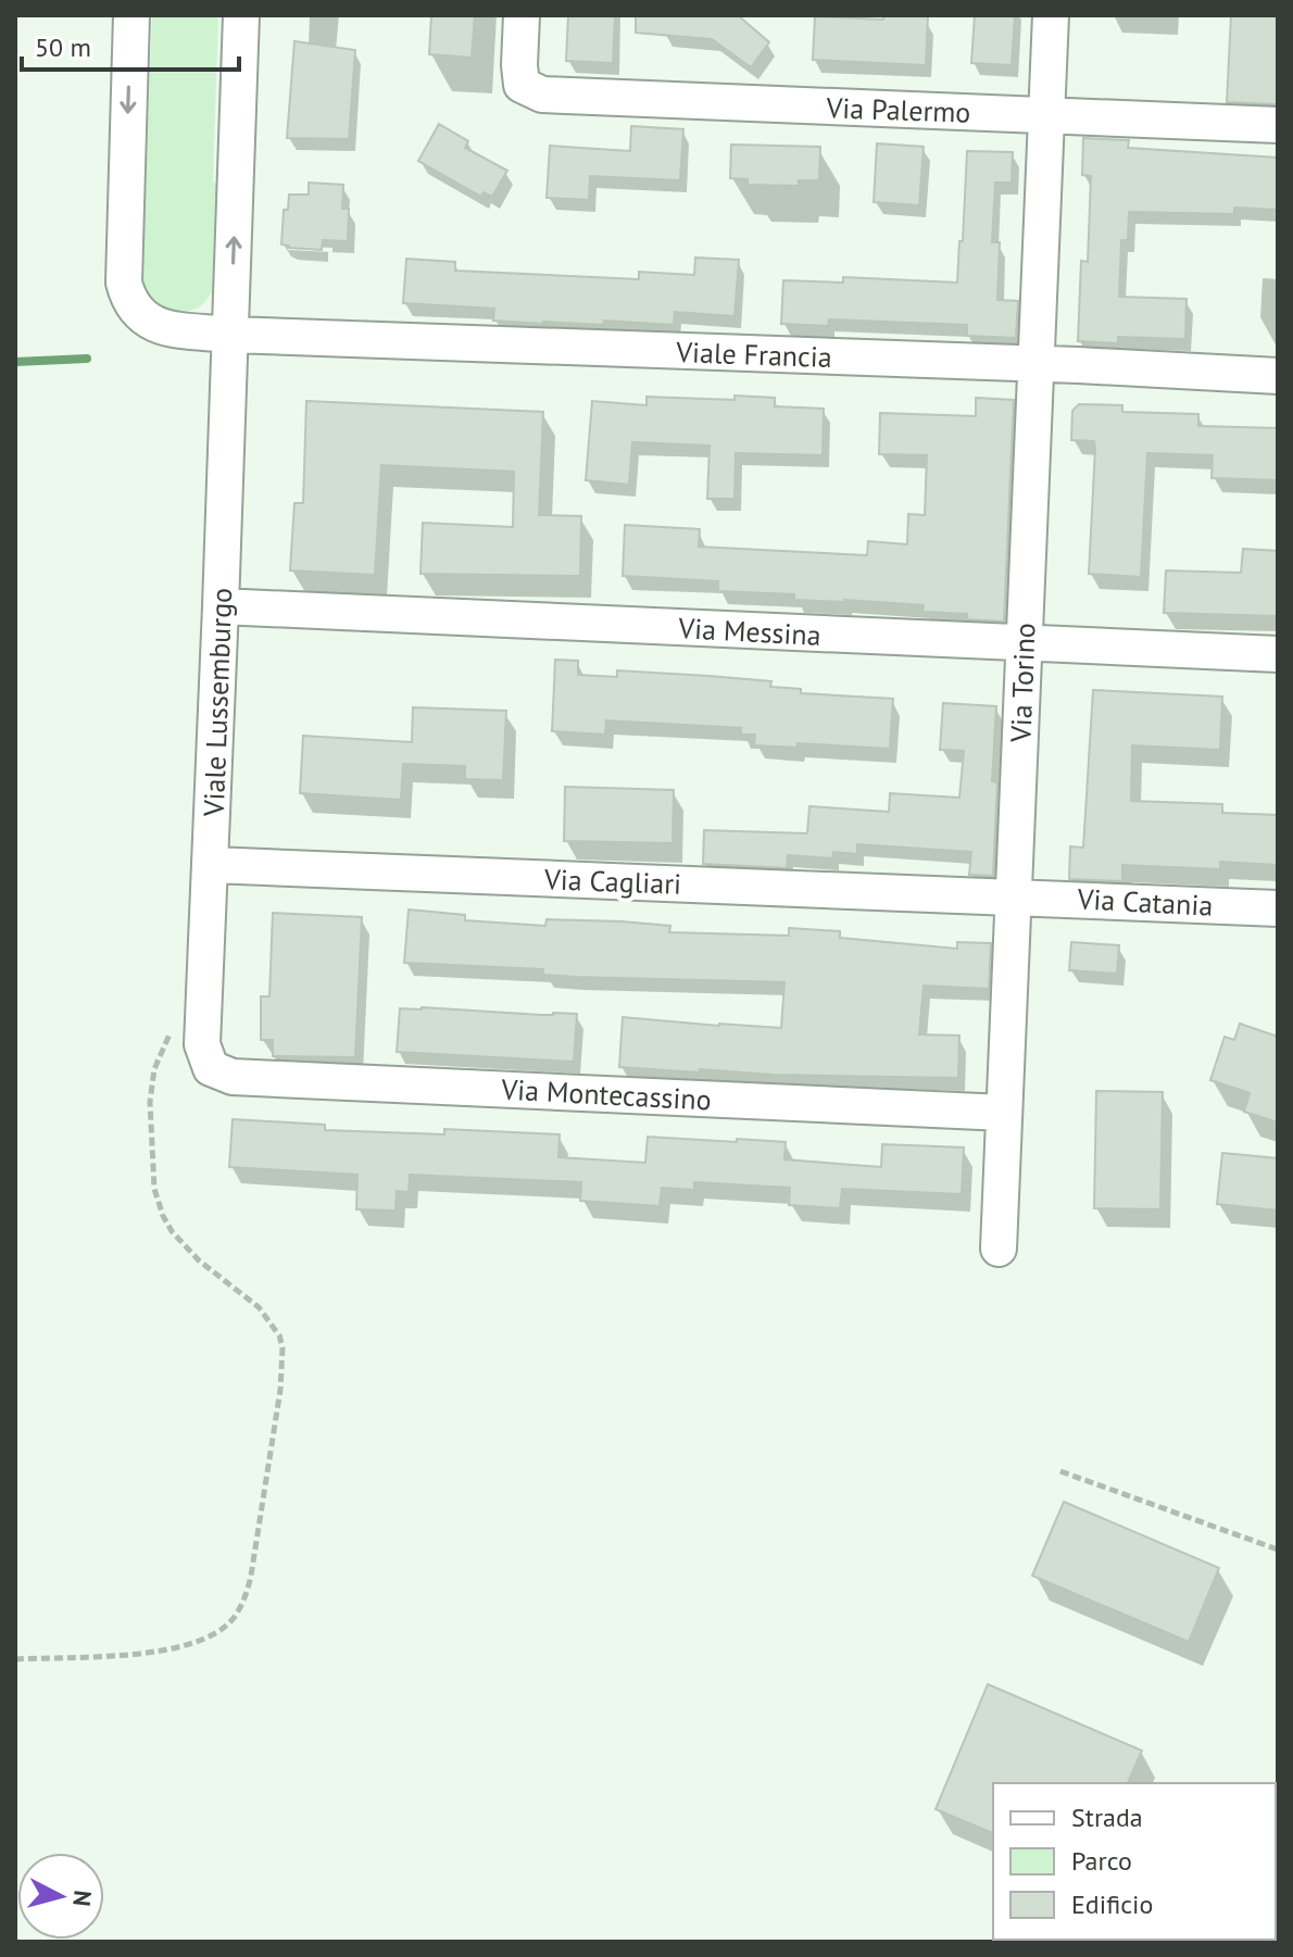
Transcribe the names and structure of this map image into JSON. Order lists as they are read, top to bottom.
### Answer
{
  "streets": {
    "street": [
      "Via Palermo",
      "Viale Francia",
      "Via Messina",
      "Via Torino",
      "Viale Lussemburgo",
      "Via Cagliari",
      "Via Catania",
      "Via Montecassino"
    ]
  },
  "crossings": [
    ["Via Palermo", "Via Torino"],
    ["Viale Francia", "Via Torino"],
    ["Viale Francia", "Viale Lussemburgo"],
    ["Via Messina", "Via Torino"],
    ["Via Messina", "Viale Lussemburgo"],
    ["Via Torino", "Via Cagliari"],
    ["Via Torino", "Via Catania"],
    ["Via Torino", "Via Montecassino"],
    ["Viale Lussemburgo", "Via Cagliari"],
    ["Viale Lussemburgo", "Via Montecassino"],
    ["Via Cagliari", "Via Catania"]
  ],
  "legend": ["Strada", "Parco", "Edificio"],
  "scale_bar": "50 m",
  "north": "right"
}
